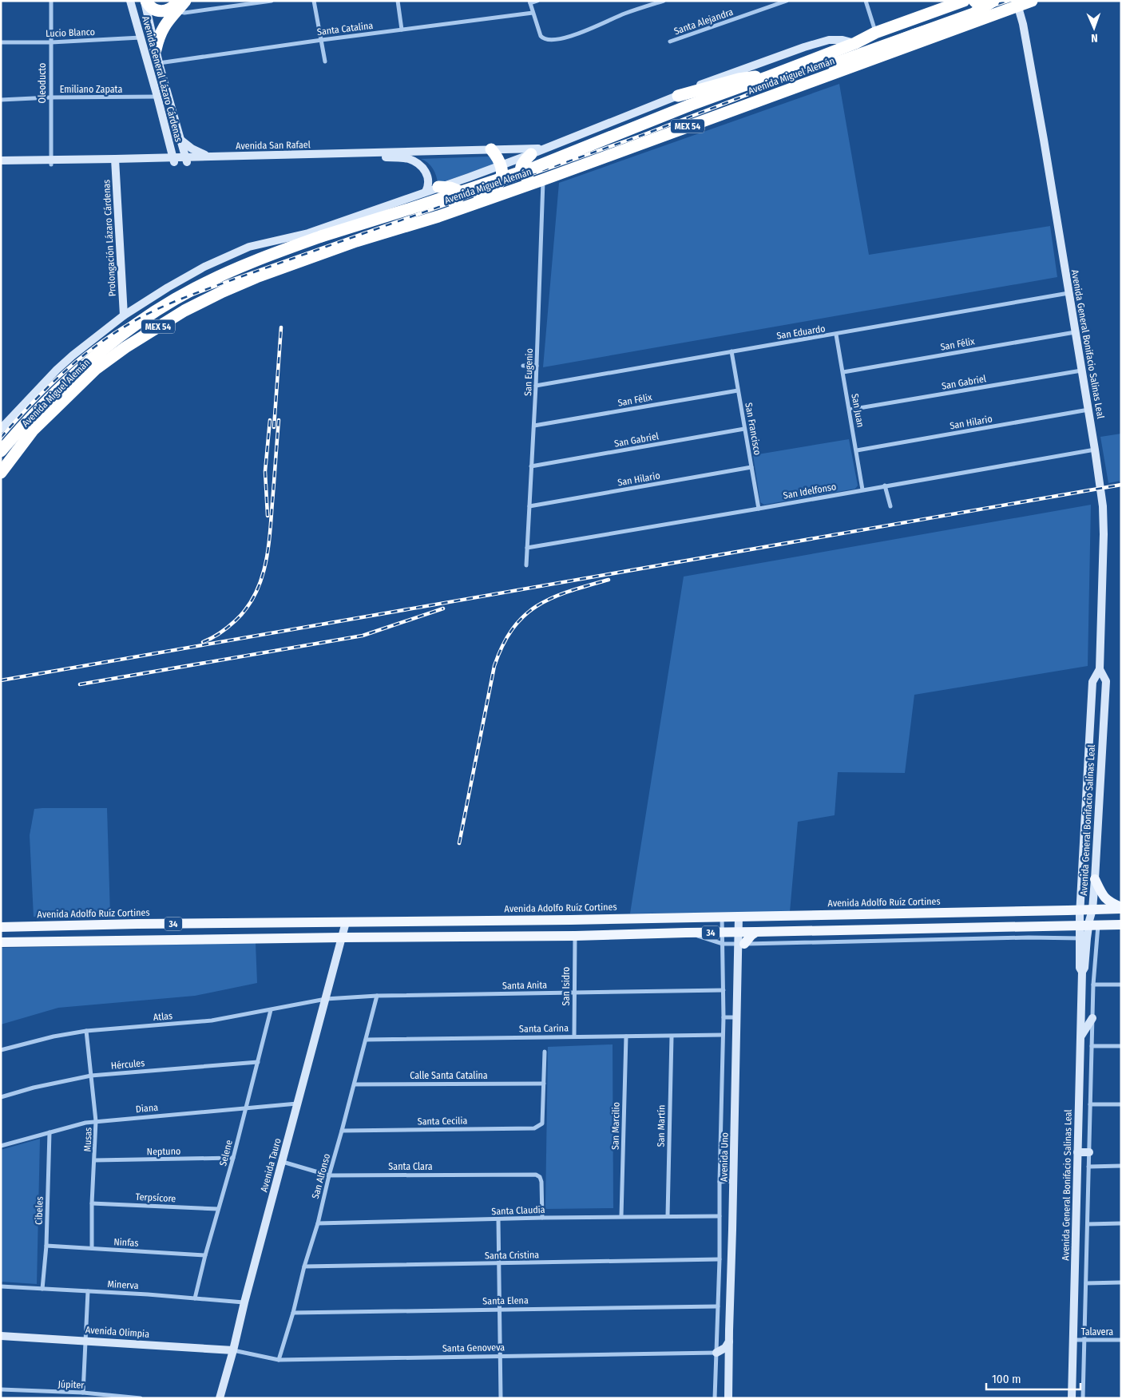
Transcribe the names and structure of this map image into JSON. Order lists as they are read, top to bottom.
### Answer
{
  "streets": {
    "highway": ["Avenida Miguel Alemán", "MEX 54"],
    "main road": ["Avenida Adolfo Ruíz Cortines", "34"],
    "street": [
      "Santa Alejandra",
      "Santa Catalina",
      "Lucio Blanco",
      "Avenida General Lázaro Cárdenas",
      "Oleoducto",
      "Emiliano Zapata",
      "Avenida San Rafael",
      "Prolongación Lázaro Cárdenas",
      "San Eduardo",
      "San Félix",
      "Avenida General Bonifacio Salinas Leal",
      "San Eugenio",
      "San Gabriel",
      "San Juan",
      "San Hilario",
      "San Francisco",
      "San Idelfonso",
      "Santa Anita",
      "San Isidro",
      "Atlas",
      "Santa Carina",
      "Hércules",
      "Calle Santa Catalina",
      "Diana",
      "Santa Cecilia",
      "San Marcilio",
      "San Martín",
      "Musas",
      "Neptuno",
      "Selene",
      "Avenida Uno",
      "Avenida Tauro",
      "Santa Clara",
      "San Alfonso",
      "Terpsícore",
      "Cibeles",
      "Santa Claudia",
      "Ninfas",
      "Santa Cristina",
      "Minerva",
      "Santa Elena",
      "Avenida Olimpia",
      "Talavera",
      "Santa Genoveva",
      "Júpiter"
    ]
  },
  "crossings": [
    ["Santa Catalina", "Avenida General Lázaro Cárdenas"],
    ["Lucio Blanco", "Avenida General Lázaro Cárdenas"],
    ["Lucio Blanco", "Oleoducto"],
    ["Avenida Miguel Alemán", "Avenida San Rafael"],
    ["Avenida Miguel Alemán", "Prolongación Lázaro Cárdenas"],
    ["Avenida Miguel Alemán", "Avenida General Bonifacio Salinas Leal"],
    ["Avenida Miguel Alemán", "San Eugenio"],
    ["Avenida General Lázaro Cárdenas", "Emiliano Zapata"],
    ["Avenida General Lázaro Cárdenas", "Avenida San Rafael"],
    ["Oleoducto", "Emiliano Zapata"],
    ["Oleoducto", "Avenida San Rafael"],
    ["Avenida San Rafael", "Prolongación Lázaro Cárdenas"],
    ["San Eduardo", "Avenida General Bonifacio Salinas Leal"],
    ["San Eduardo", "San Eugenio"],
    ["San Eduardo", "San Juan"],
    ["San Eduardo", "San Francisco"],
    ["San Félix", "Avenida General Bonifacio Salinas Leal"],
    ["San Félix", "San Eugenio"],
    ["San Félix", "San Juan"],
    ["San Félix", "San Francisco"],
    ["Avenida General Bonifacio Salinas Leal", "San Gabriel"],
    ["Avenida General Bonifacio Salinas Leal", "San Hilario"],
    ["Avenida General Bonifacio Salinas Leal", "San Idelfonso"],
    ["Avenida General Bonifacio Salinas Leal", "Avenida Adolfo Ruíz Cortines"],
    ["Avenida General Bonifacio Salinas Leal", "34"],
    ["Avenida General Bonifacio Salinas Leal", "Talavera"],
    ["San Eugenio", "San Gabriel"],
    ["San Eugenio", "San Hilario"],
    ["San Eugenio", "San Idelfonso"],
    ["San Gabriel", "San Juan"],
    ["San Gabriel", "San Francisco"],
    ["San Juan", "San Hilario"],
    ["San Juan", "San Idelfonso"],
    ["San Hilario", "San Francisco"],
    ["San Francisco", "San Idelfonso"],
    ["Avenida Adolfo Ruíz Cortines", "Avenida Uno"],
    ["Avenida Adolfo Ruíz Cortines", "Avenida Tauro"],
    ["34", "San Isidro"],
    ["34", "Avenida Uno"],
    ["34", "Avenida Tauro"],
    ["Santa Anita", "San Isidro"],
    ["Santa Anita", "Atlas"],
    ["Santa Anita", "Avenida Uno"],
    ["Santa Anita", "Avenida Tauro"],
    ["Santa Anita", "San Alfonso"],
    ["San Isidro", "Santa Carina"],
    ["Atlas", "Musas"],
    ["Atlas", "Selene"],
    ["Atlas", "Avenida Tauro"],
    ["Santa Carina", "San Marcilio"],
    ["Santa Carina", "San Martín"],
    ["Santa Carina", "Avenida Uno"],
    ["Santa Carina", "San Alfonso"],
    ["Hércules", "Musas"],
    ["Hércules", "Selene"],
    ["Calle Santa Catalina", "Santa Cecilia"],
    ["Calle Santa Catalina", "San Alfonso"],
    ["Diana", "Musas"],
    ["Diana", "Selene"],
    ["Diana", "Avenida Tauro"],
    ["Diana", "Cibeles"],
    ["Santa Cecilia", "San Alfonso"],
    ["San Marcilio", "Santa Claudia"],
    ["San Martín", "Santa Claudia"],
    ["Musas", "Neptuno"],
    ["Musas", "Terpsícore"],
    ["Musas", "Ninfas"],
    ["Neptuno", "Selene"],
    ["Selene", "Terpsícore"],
    ["Selene", "Ninfas"],
    ["Selene", "Minerva"],
    ["Avenida Uno", "Santa Claudia"],
    ["Avenida Uno", "Santa Cristina"],
    ["Avenida Uno", "Santa Elena"],
    ["Avenida Uno", "Santa Genoveva"],
    ["Avenida Tauro", "Santa Clara"],
    ["Avenida Tauro", "Minerva"],
    ["Avenida Tauro", "Avenida Olimpia"],
    ["Avenida Tauro", "Santa Genoveva"],
    ["Santa Clara", "San Alfonso"],
    ["Santa Clara", "Santa Claudia"],
    ["San Alfonso", "Santa Claudia"],
    ["San Alfonso", "Santa Cristina"],
    ["San Alfonso", "Santa Elena"],
    ["San Alfonso", "Santa Genoveva"],
    ["Cibeles", "Ninfas"],
    ["Cibeles", "Minerva"],
    ["Avenida Olimpia", "Santa Genoveva"]
  ],
  "scale_bar": "100 m",
  "north": "bottom"
}
